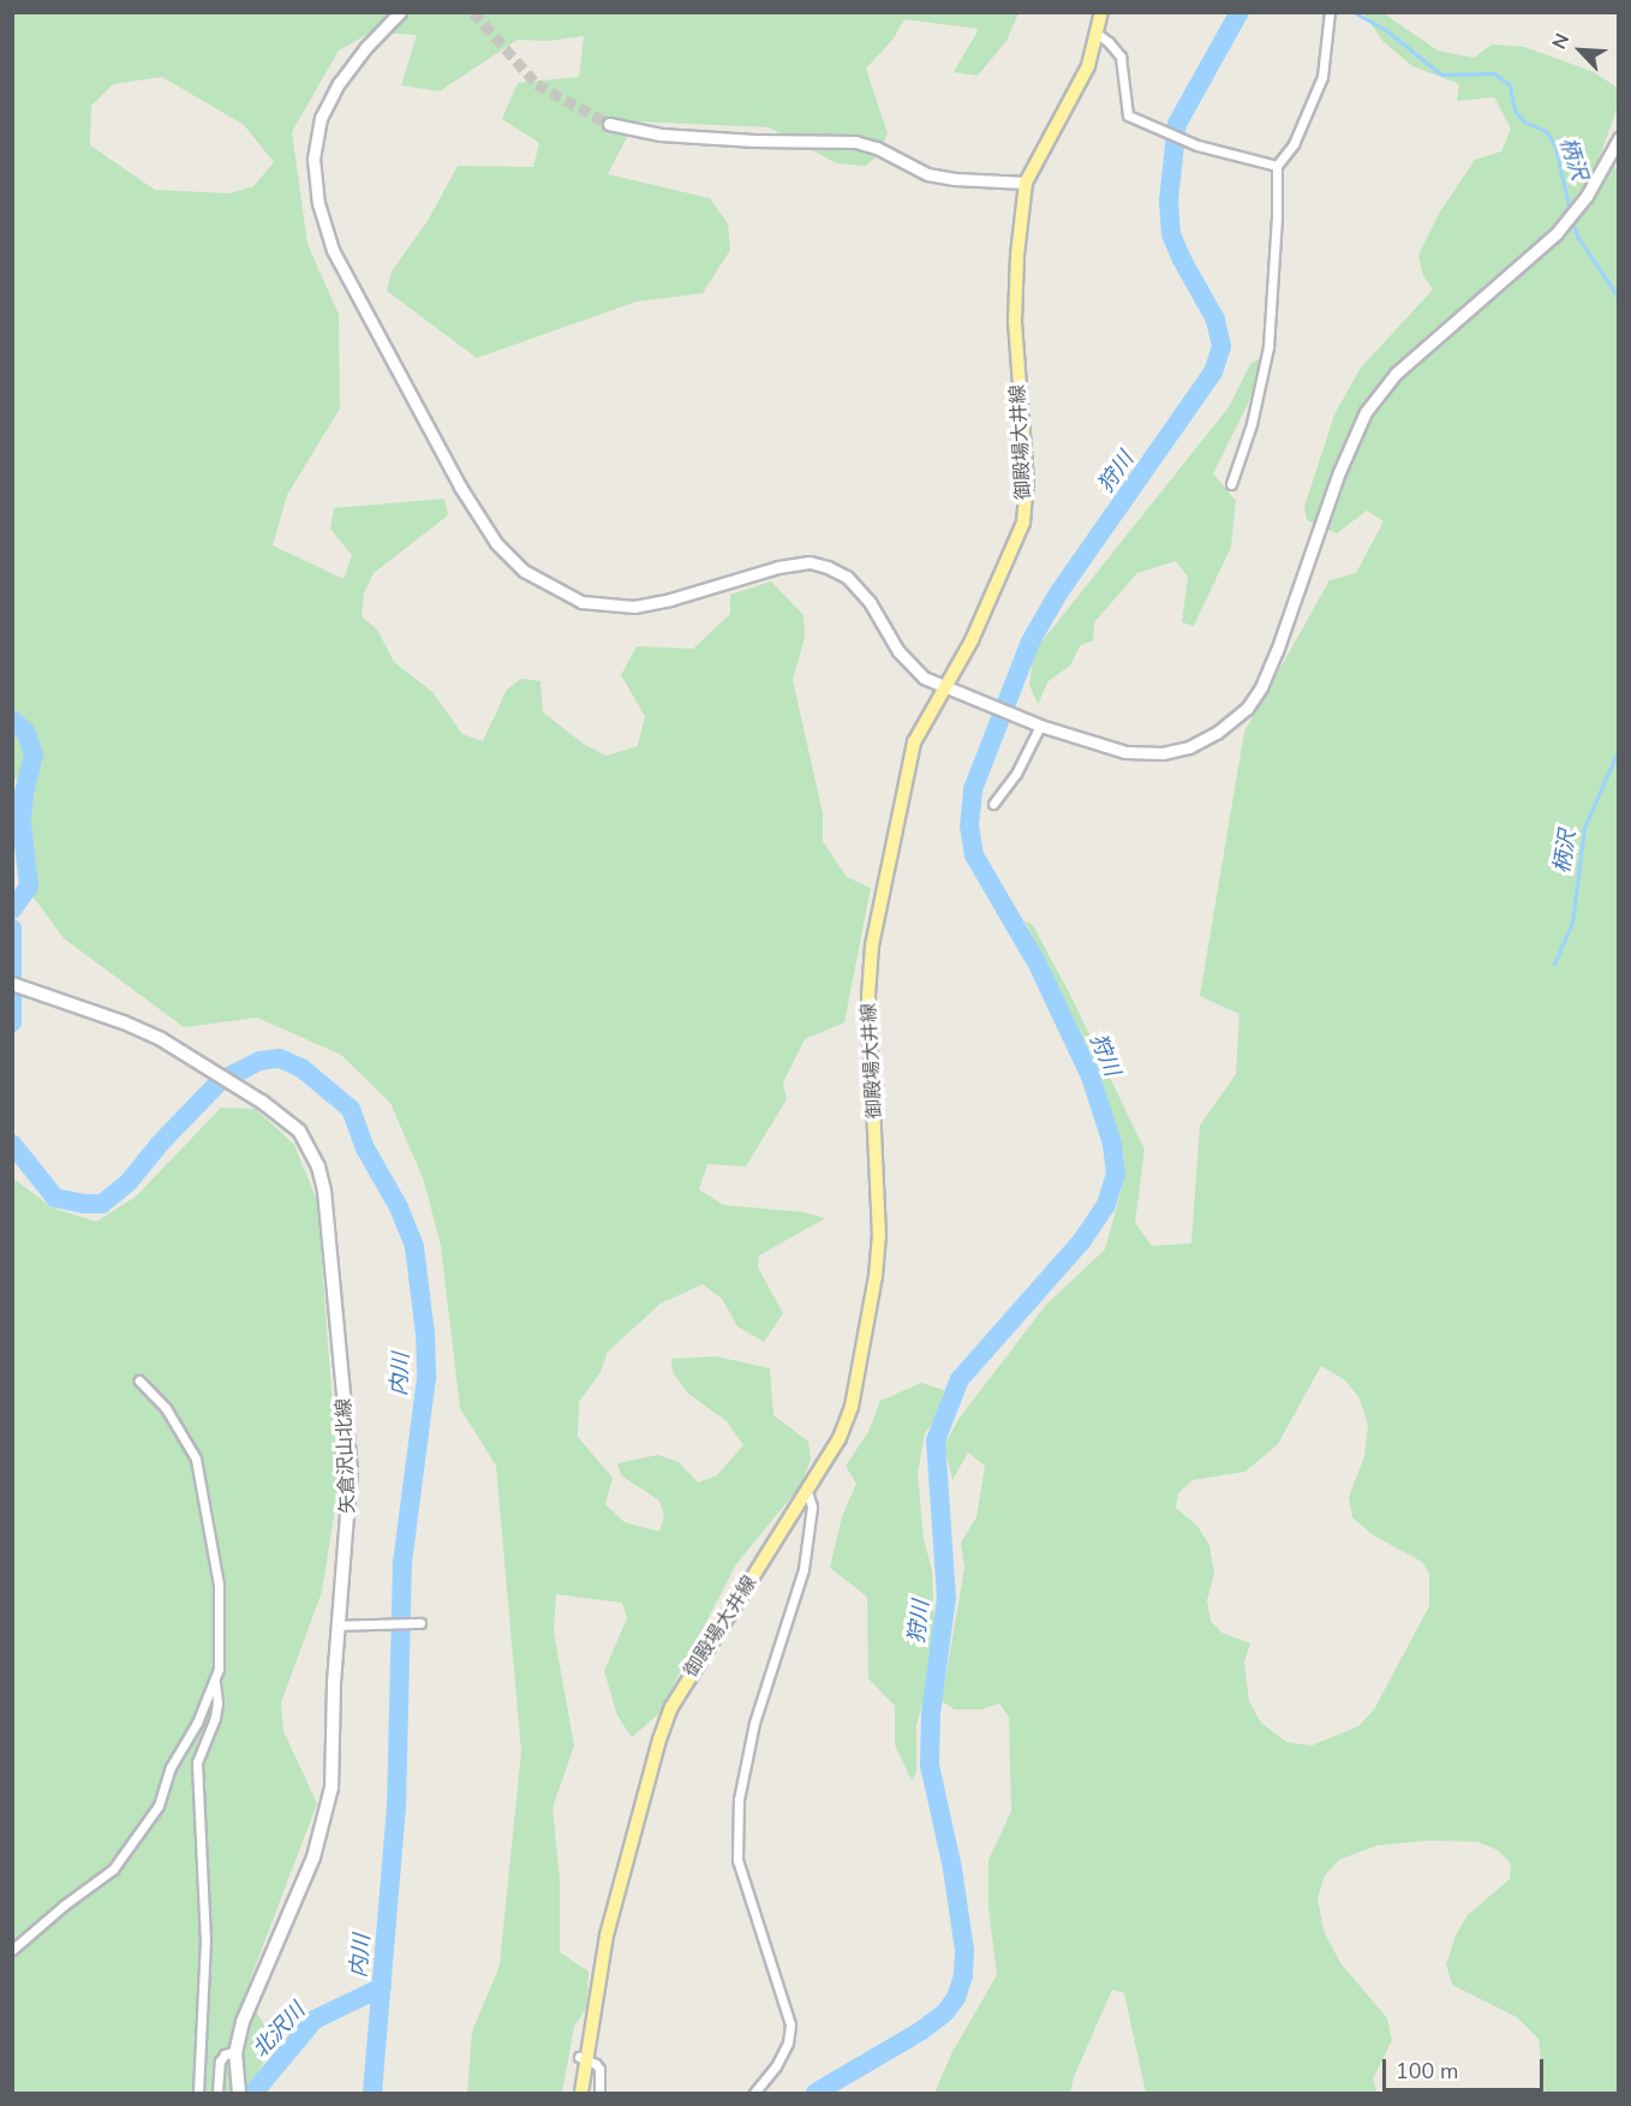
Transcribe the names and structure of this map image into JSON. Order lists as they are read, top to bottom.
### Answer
{
  "streets": {
    "main road": ["御殿場大井線", "矢倉沢山北線"]
  },
  "water": [
    "柄沢",
    "狩川",
    "内川",
    "北沢川"
  ],
  "scale_bar": "100 m",
  "north": "top left"
}
